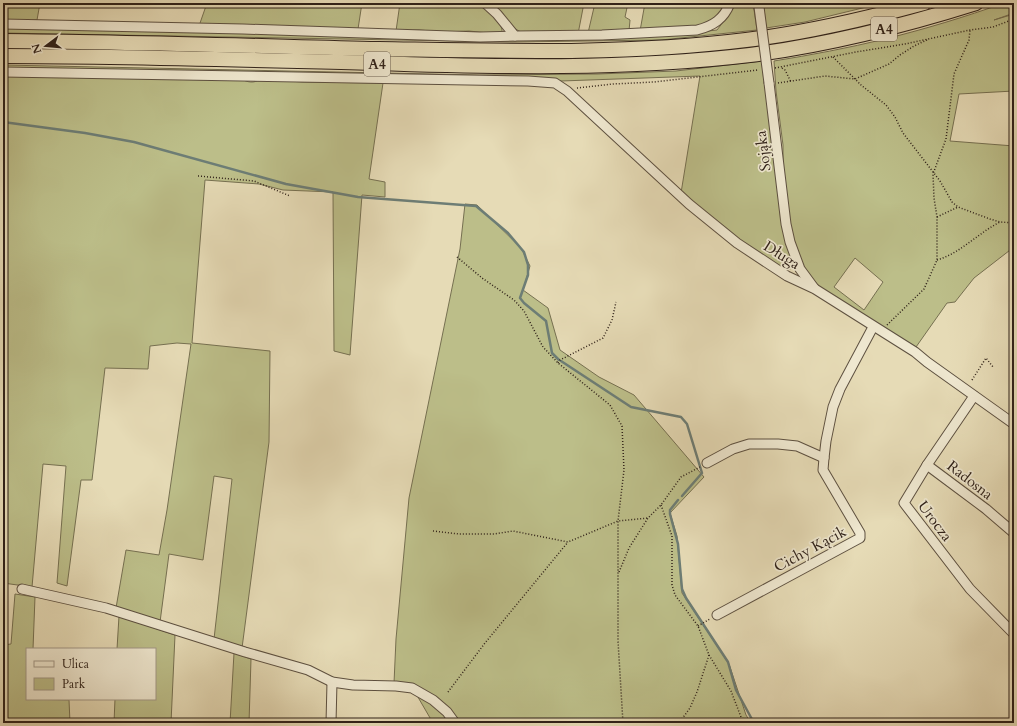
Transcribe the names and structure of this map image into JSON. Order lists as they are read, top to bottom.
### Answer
{
  "streets": {
    "highway": ["A4"],
    "street": [
      "Sojąka",
      "Długa",
      "Radosna",
      "Urocza",
      "Cichy Kącik"
    ]
  },
  "crossings": [
    ["Sojąka", "Długa"],
    ["Długa", "Urocza"],
    ["Długa", "Cichy Kącik"],
    ["Radosna", "Urocza"]
  ],
  "legend": ["Ulica", "Park"],
  "north": "left"
}
